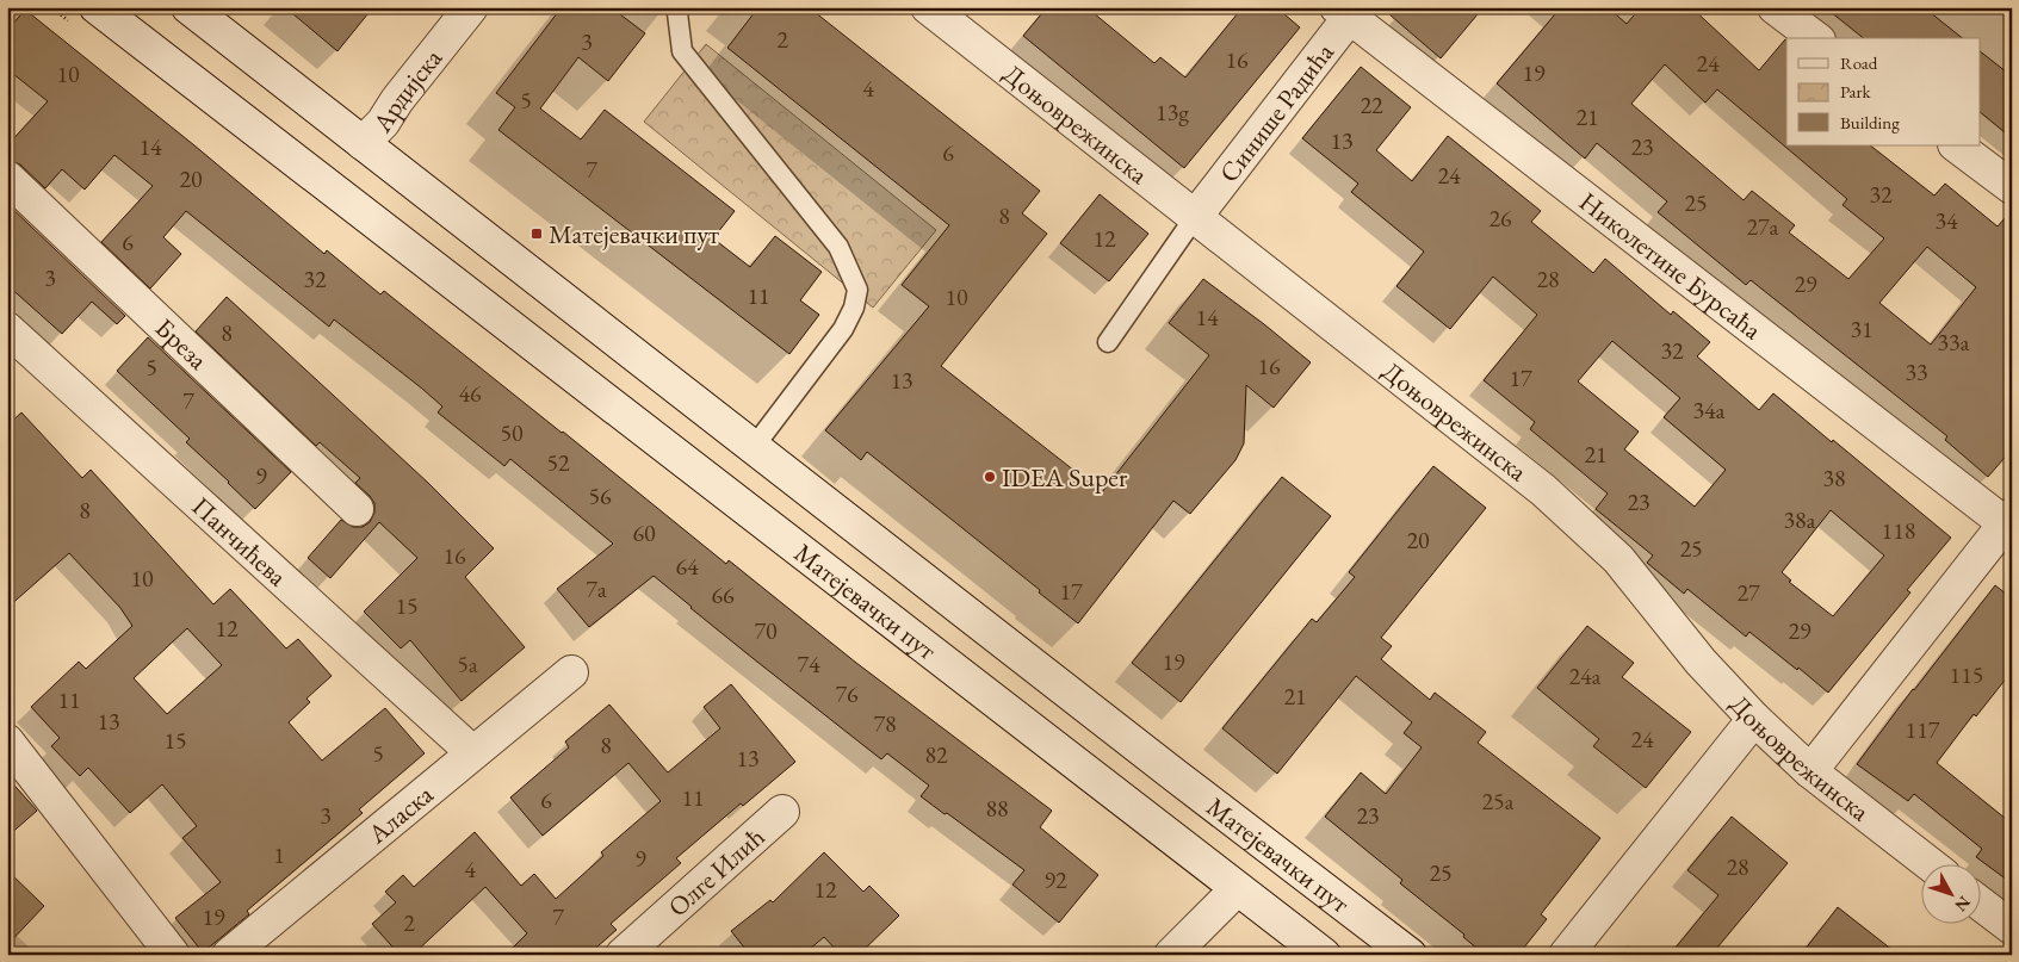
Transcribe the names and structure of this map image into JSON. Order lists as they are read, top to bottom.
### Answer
{
  "streets": {
    "street": [
      "Ардијска",
      "Синише Радића",
      "Доњоврежинска",
      "Николетине Бурсаћа",
      "Бреза",
      "Панчићева",
      "Матејевачки пут",
      "Аласка",
      "Олге Илић"
    ]
  },
  "crossings": [
    ["Ардијска", "Матејевачки пут"],
    ["Синише Радића", "Доњоврежинска"],
    ["Синише Радића", "Николетине Бурсаћа"],
    ["Панчићева", "Аласка"]
  ],
  "places": {
    "transit": ["Матејевачки пут"],
    "other": ["IDEA Super"]
  },
  "house_numbers": [
    "2",
    "3",
    "16",
    "24",
    "19",
    "10",
    "4",
    "5",
    "22",
    "13g",
    "21",
    "13",
    "14",
    "23",
    "6",
    "7",
    "24",
    "20",
    "32",
    "25",
    "8",
    "26",
    "34",
    "27a",
    "12",
    "6",
    "3",
    "32",
    "28",
    "29",
    "11",
    "10",
    "14",
    "31",
    "8",
    "33a",
    "32",
    "16",
    "5",
    "33",
    "17",
    "13",
    "46",
    "7",
    "34a",
    "50",
    "21",
    "52",
    "9",
    "38",
    "56",
    "23",
    "8",
    "38a",
    "118",
    "60",
    "20",
    "25",
    "16",
    "64",
    "10",
    "7a",
    "17",
    "27",
    "66",
    "15",
    "12",
    "70",
    "29",
    "19",
    "5a",
    "74",
    "115",
    "24a",
    "76",
    "21",
    "11",
    "13",
    "78",
    "117",
    "24",
    "15",
    "8",
    "5",
    "82",
    "13",
    "11",
    "6",
    "25a",
    "88",
    "3",
    "23",
    "1",
    "9",
    "28",
    "4",
    "25",
    "92",
    "12",
    "19",
    "7",
    "2"
  ],
  "legend": ["Road", "Park", "Building"],
  "north": "bottom right"
}
